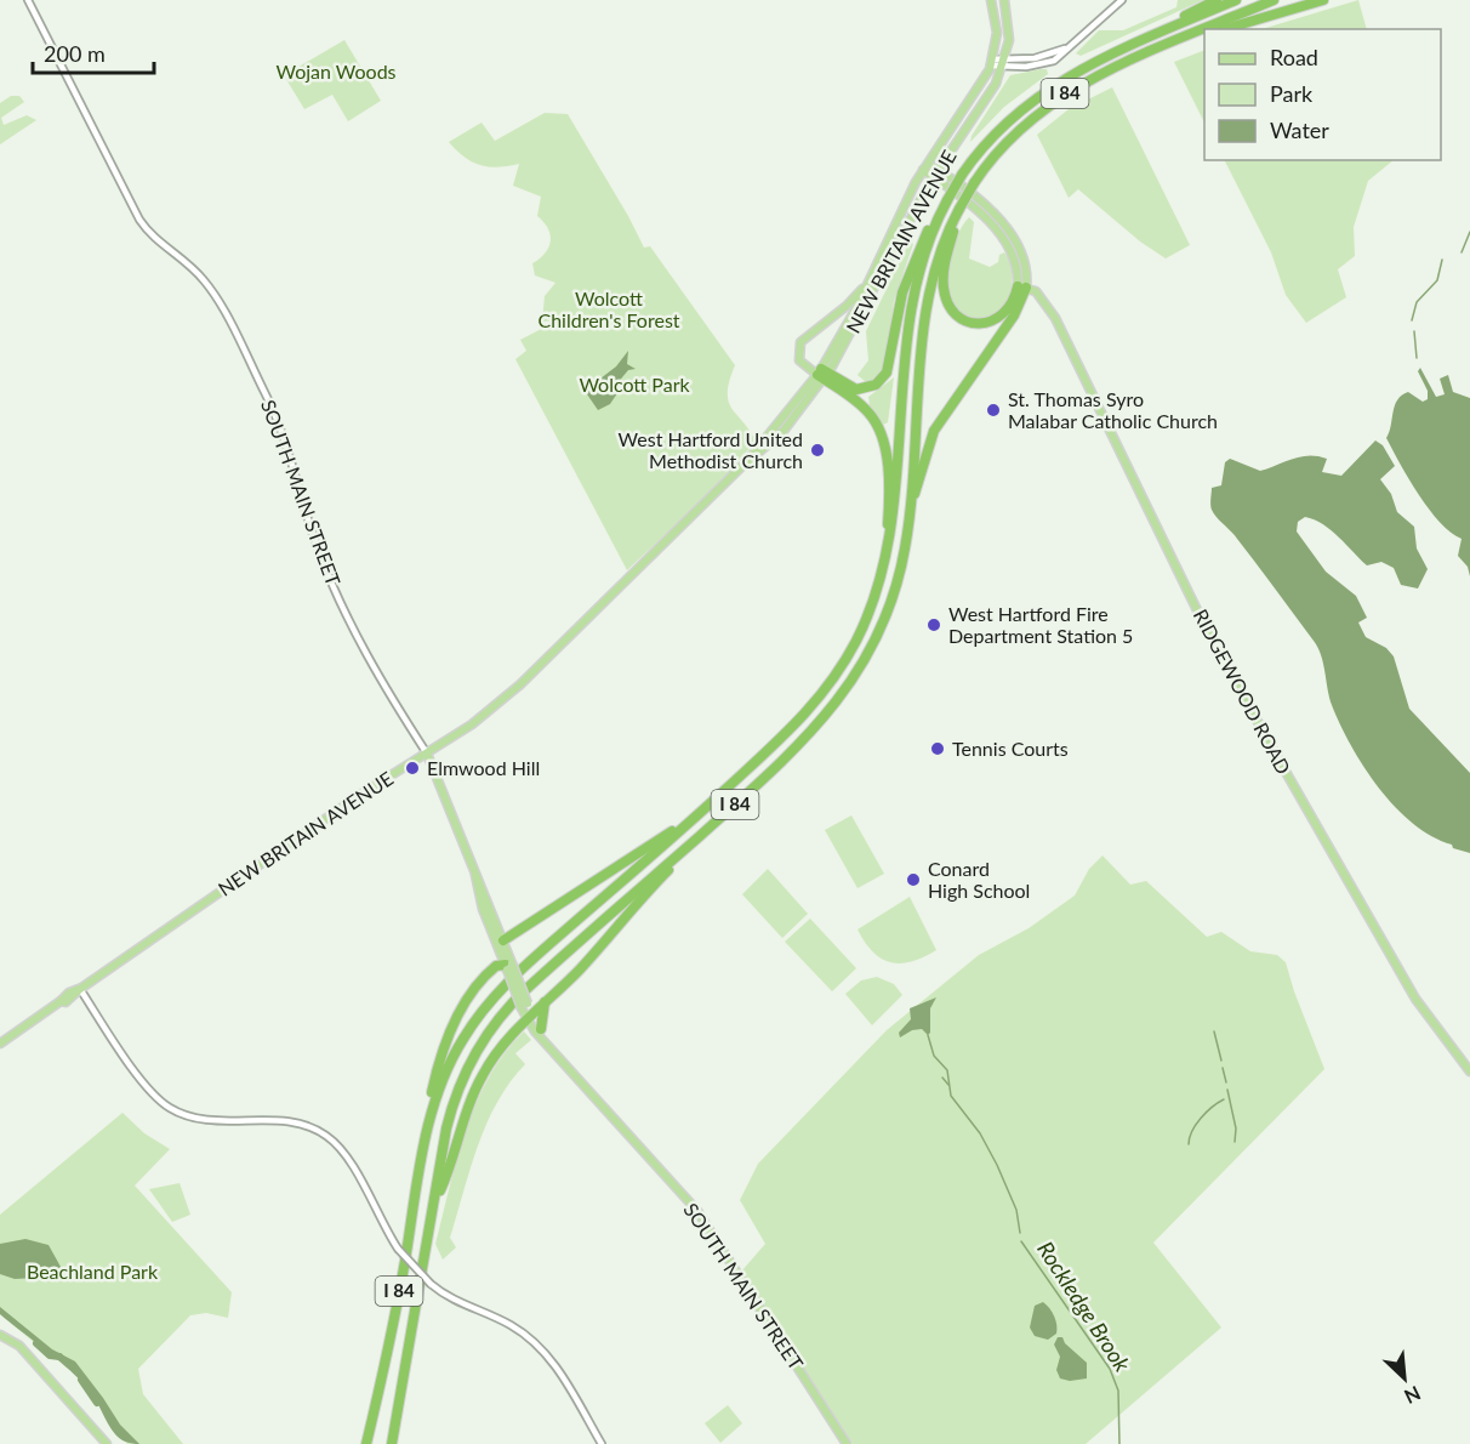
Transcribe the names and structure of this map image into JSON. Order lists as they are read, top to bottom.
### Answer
{
  "streets": {
    "highway": ["I 84"],
    "main road": ["NEW BRITAIN AVENUE", "SOUTH MAIN STREET", "RIDGEWOOD ROAD"]
  },
  "crossings": [
    ["NEW BRITAIN AVENUE", "SOUTH MAIN STREET"]
  ],
  "water": ["Rockledge Brook"],
  "parks": [
    "Wojan Woods",
    "Wolcott Children's Forest",
    "Wolcott Park",
    "Beachland Park"
  ],
  "places": [
    "St. Thomas Syro Malabar Catholic Church",
    "West Hartford United Methodist Church",
    "West Hartford Fire Department Station 5",
    "Tennis Courts",
    "Elmwood Hill",
    "Conard High School"
  ],
  "legend": ["Road", "Park", "Water"],
  "scale_bar": "200 m",
  "north": "bottom right"
}
